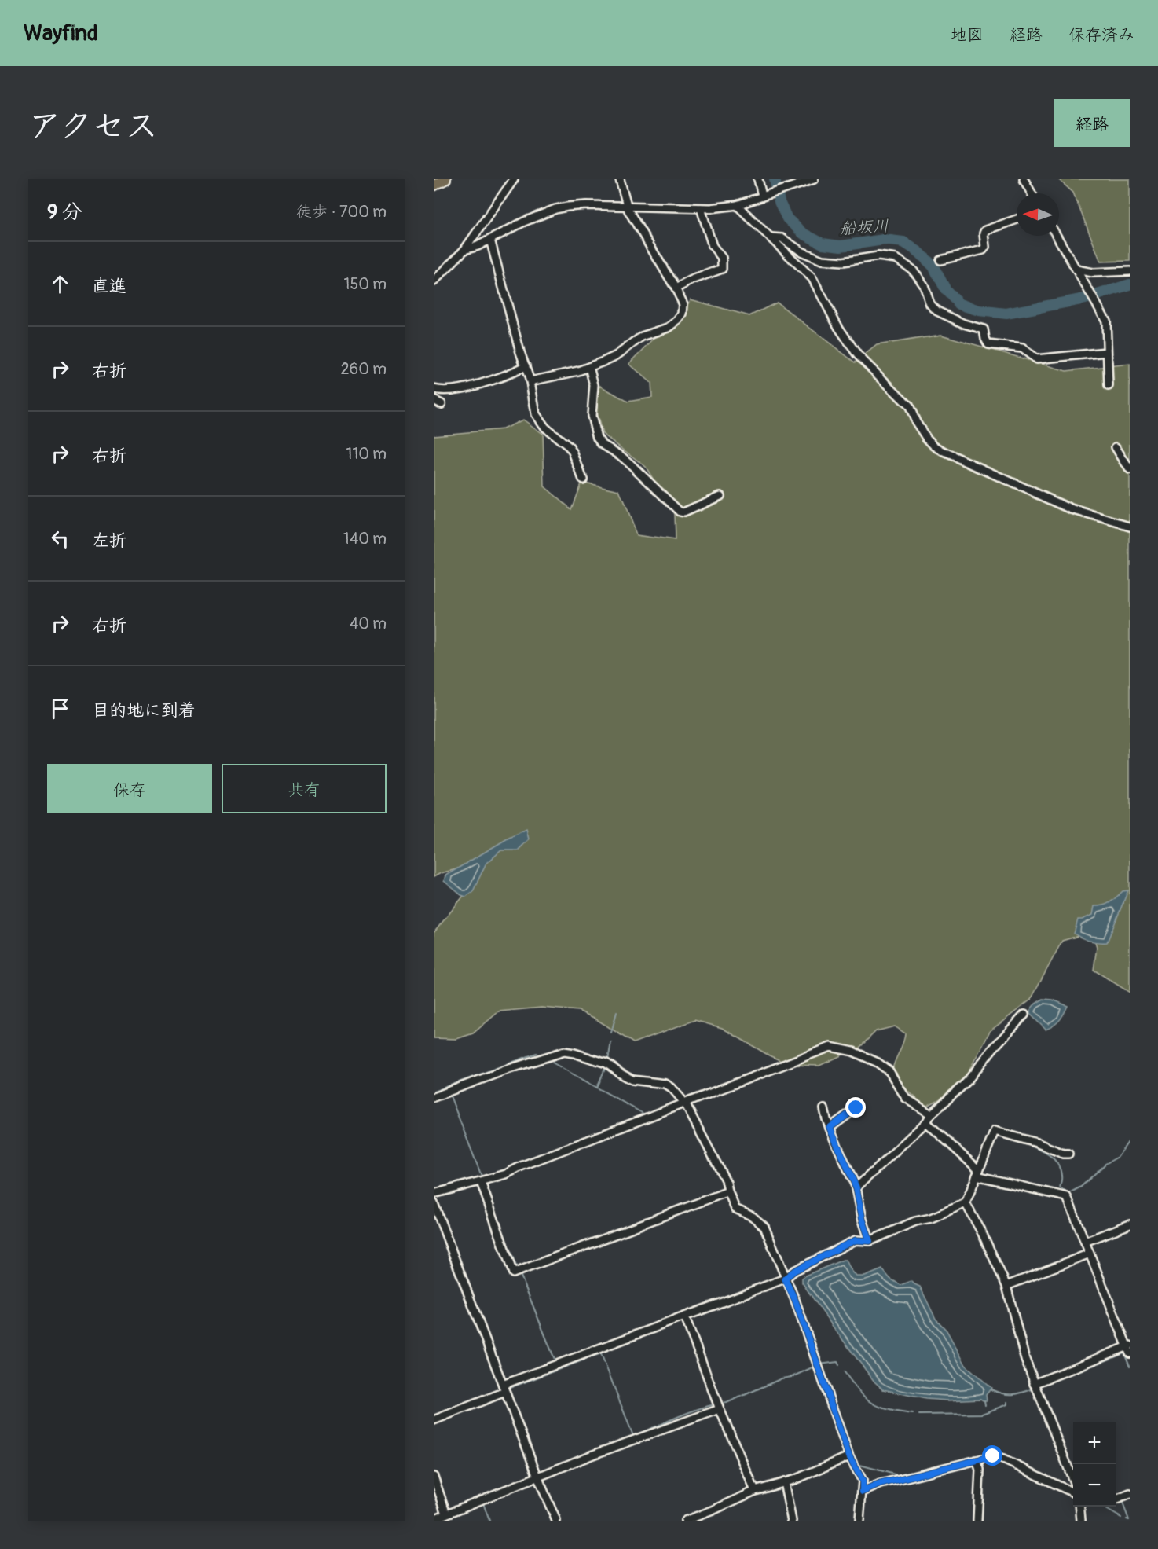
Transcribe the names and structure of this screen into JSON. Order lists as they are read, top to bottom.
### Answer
{
  "water": ["船坂川"],
  "north": "left",
  "page": {
    "header": "Wayfind",
    "nav": ["地図", "経路", "保存済み"],
    "title": "アクセス",
    "buttons": [
      "経路",
      ["保存", "共有"]
    ],
    "heading": ["9 分", "徒歩 · 700 m"],
    "list": [
      ["直進", "150 m"],
      ["右折", "260 m"],
      ["右折", "110 m"],
      ["左折", "140 m"],
      ["右折", "40 m"],
      "目的地に到着"
    ],
    "map_buttons": ["+", "−"]
  }
}
